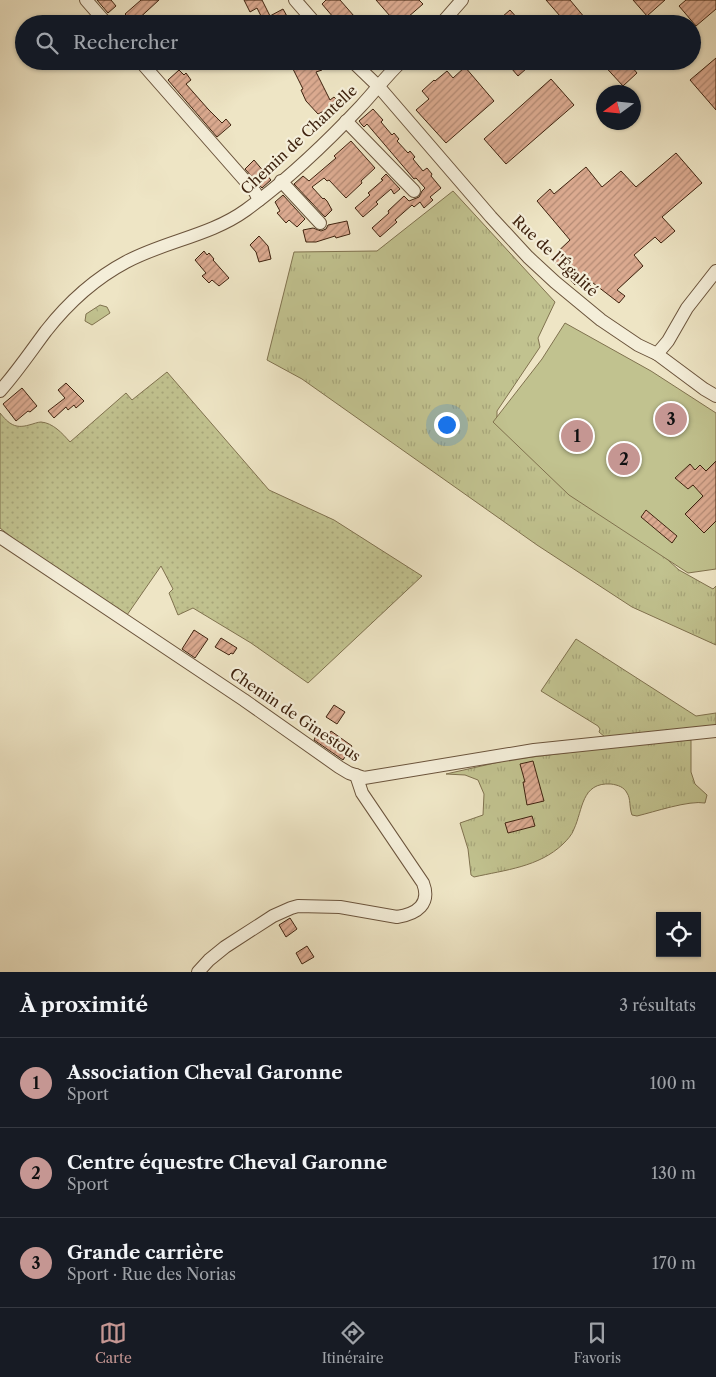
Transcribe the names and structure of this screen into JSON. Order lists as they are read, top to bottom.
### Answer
{
  "streets": {
    "street": ["Chemin de Chantelle", "Rue de l'Égalité", "Chemin de Ginestous"]
  },
  "crossings": [
    ["Chemin de Chantelle", "Rue de l'Égalité"]
  ],
  "north": "left",
  "page": {
    "search": "Rechercher",
    "pins": ["3", "1", "2"],
    "heading": ["À proximité", "3 résultats"],
    "list": [
      {
        "mark": "1",
        "name": "Association Cheval Garonne",
        "note": "Sport",
        "value": "100 m"
      },
      {
        "mark": "2",
        "name": "Centre équestre Cheval Garonne",
        "note": "Sport",
        "value": "130 m"
      },
      {
        "mark": "3",
        "name": "Grande carrière",
        "note": "Sport · Rue des Norias",
        "value": "170 m"
      }
    ],
    "nav": ["Carte", "Itinéraire", "Favoris"]
  }
}
